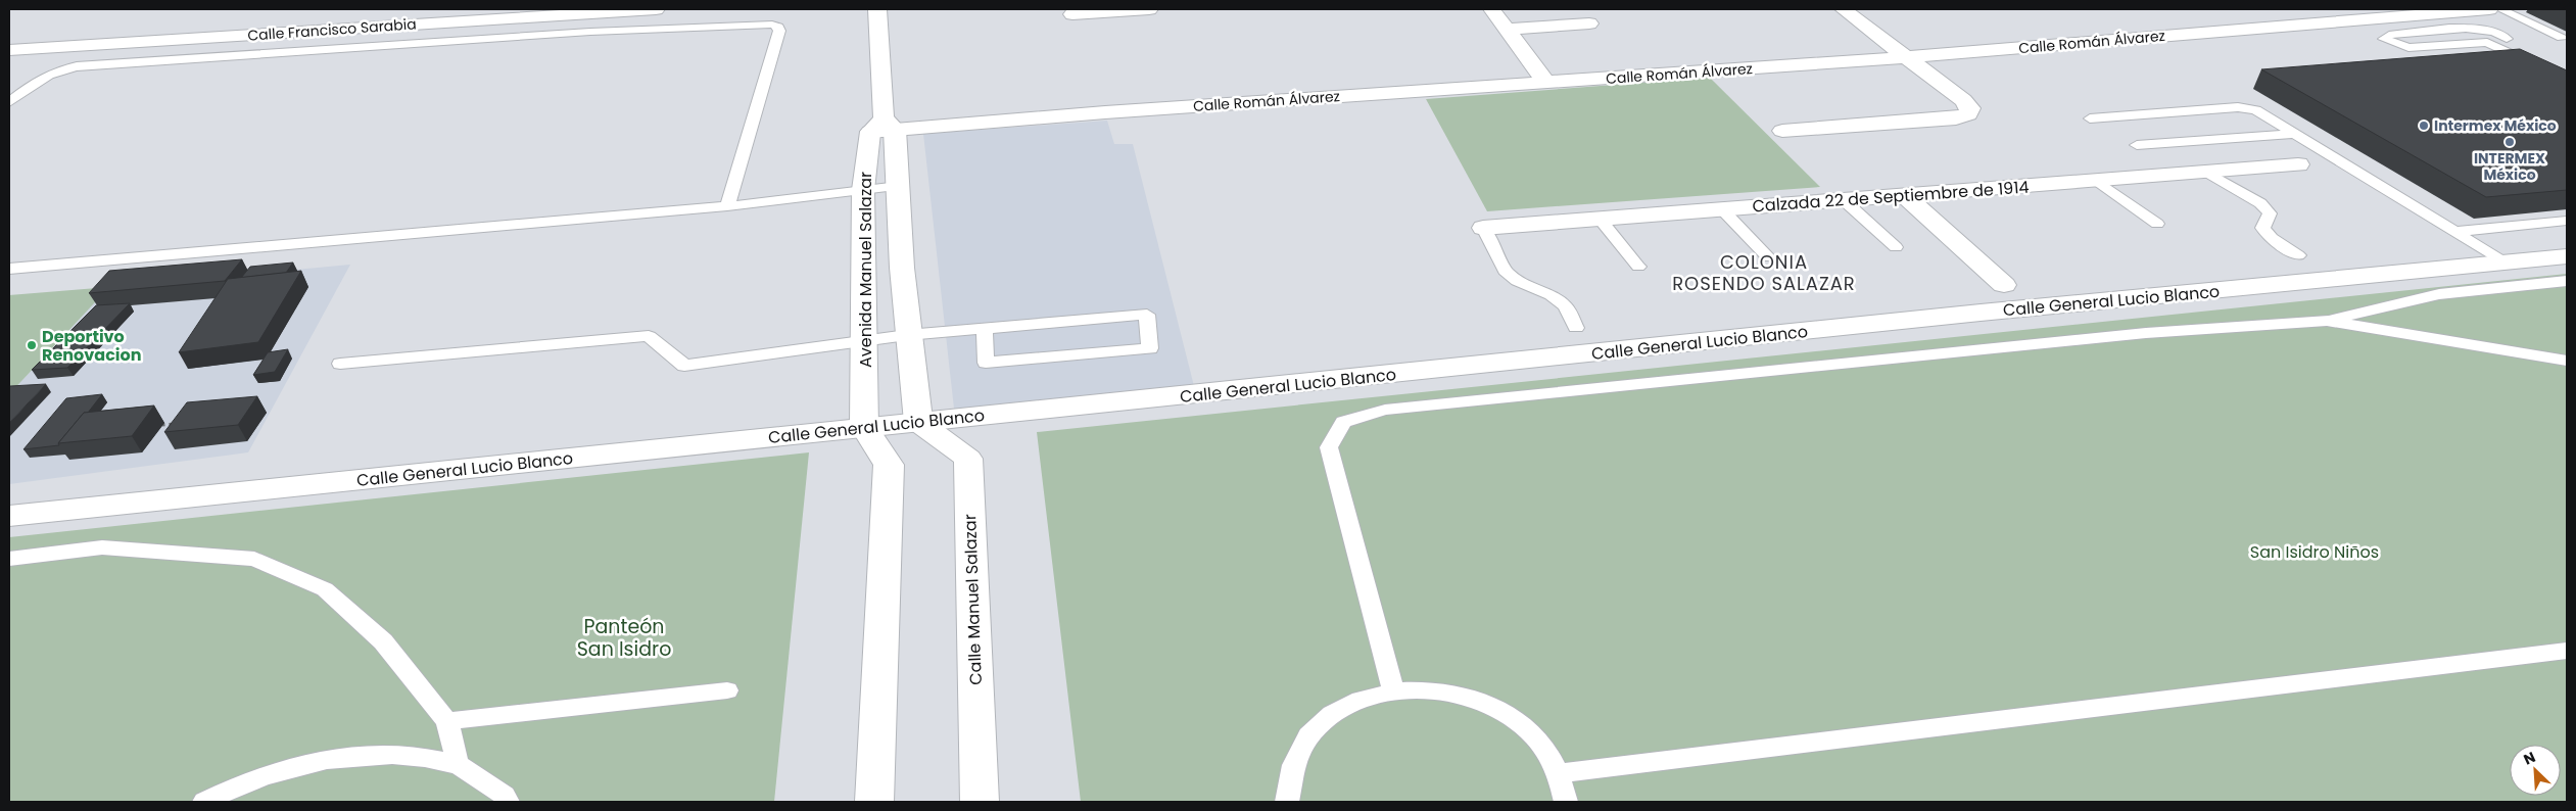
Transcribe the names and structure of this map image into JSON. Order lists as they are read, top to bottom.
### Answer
{
  "streets": {
    "street": [
      "Calle Francisco Sarabia",
      "Calle Román Álvarez",
      "Calzada 22 de Septiembre de 1914",
      "Avenida Manuel Salazar",
      "Calle General Lucio Blanco",
      "Calle Manuel Salazar"
    ]
  },
  "crossings": [
    ["Calle Román Álvarez", "Avenida Manuel Salazar"],
    ["Avenida Manuel Salazar", "Calle General Lucio Blanco"],
    ["Avenida Manuel Salazar", "Calle Manuel Salazar"],
    ["Calle General Lucio Blanco", "Calle Manuel Salazar"]
  ],
  "districts": ["COLONIA ROSENDO SALAZAR"],
  "parks": ["San Isidro Niños", "Panteón San Isidro"],
  "places": ["Intermex México", "INTERMEX México", "Deportivo Renovacion"],
  "north": "top left"
}
